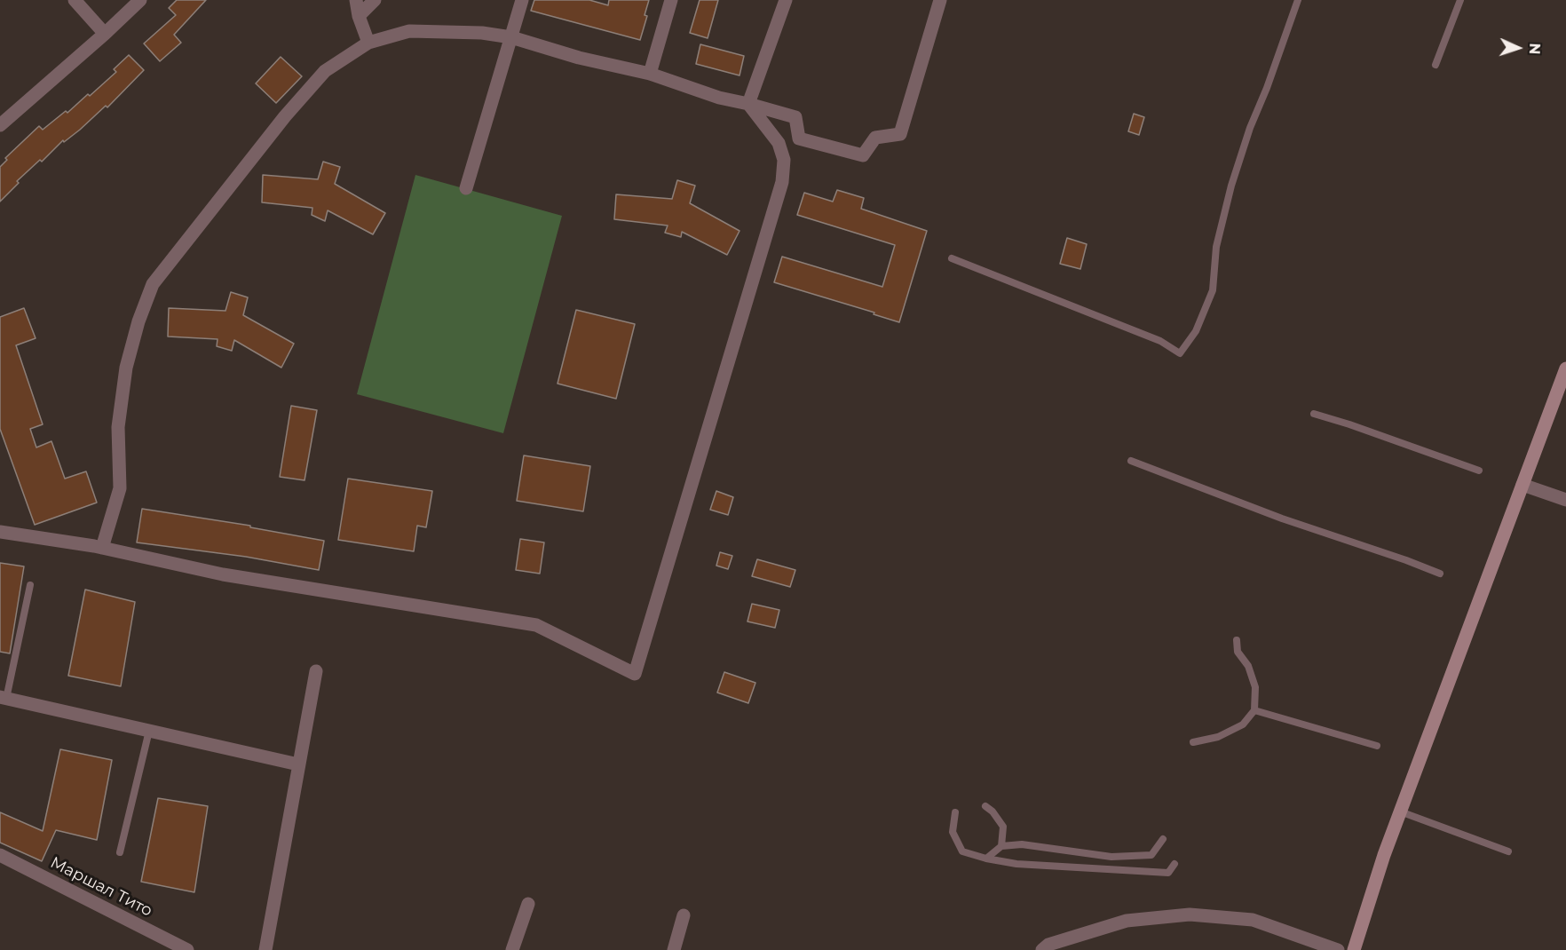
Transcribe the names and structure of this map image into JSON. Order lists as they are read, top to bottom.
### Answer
{
  "streets": {
    "street": ["Маршал Тито"]
  },
  "north": "right"
}
